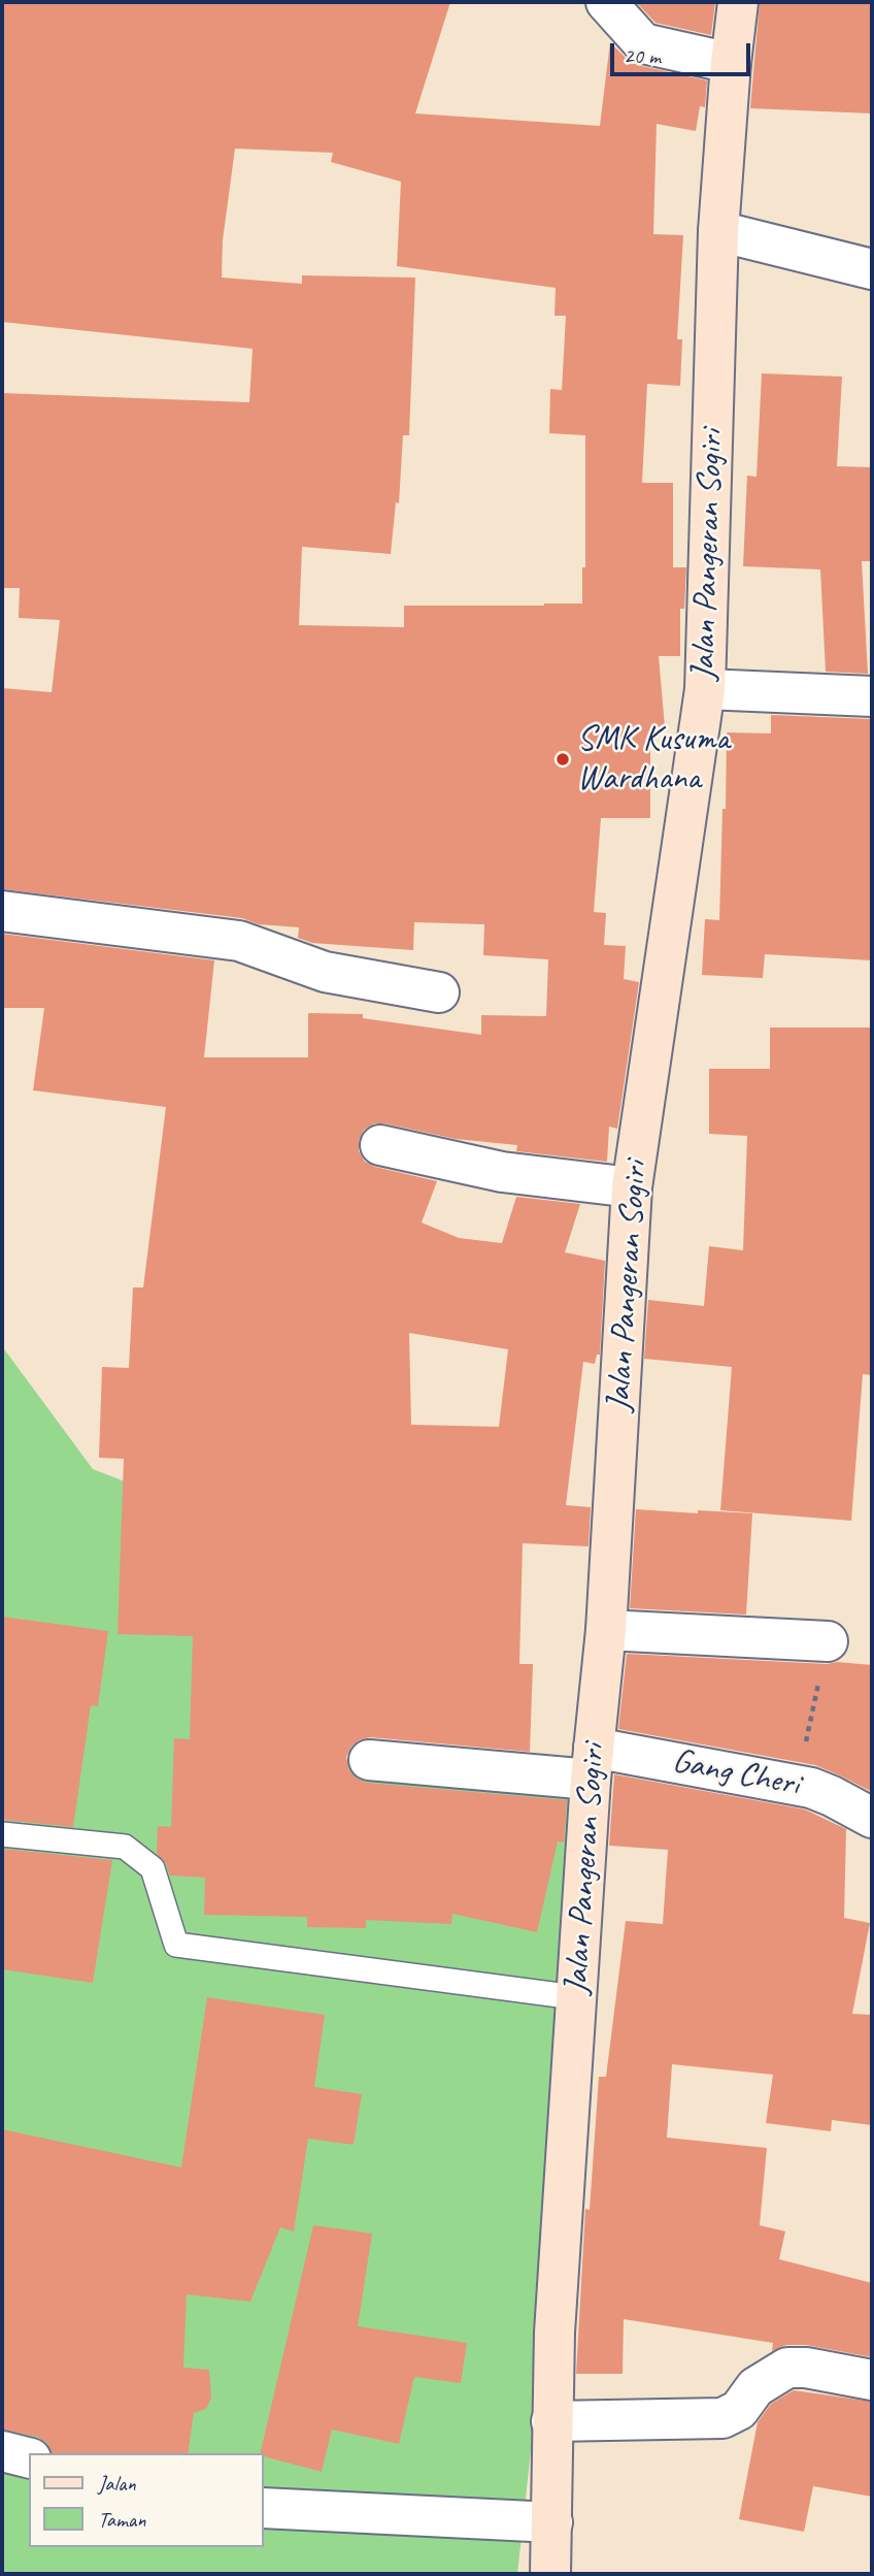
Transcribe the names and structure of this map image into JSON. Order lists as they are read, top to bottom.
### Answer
{
  "streets": {
    "street": ["Jalan Pangeran Sogiri", "Gang Cheri"]
  },
  "crossings": [
    ["Jalan Pangeran Sogiri", "Gang Cheri"]
  ],
  "places": ["SMK Kusuma Wardhana"],
  "legend": ["Jalan", "Taman"],
  "scale_bar": "20 m"
}
